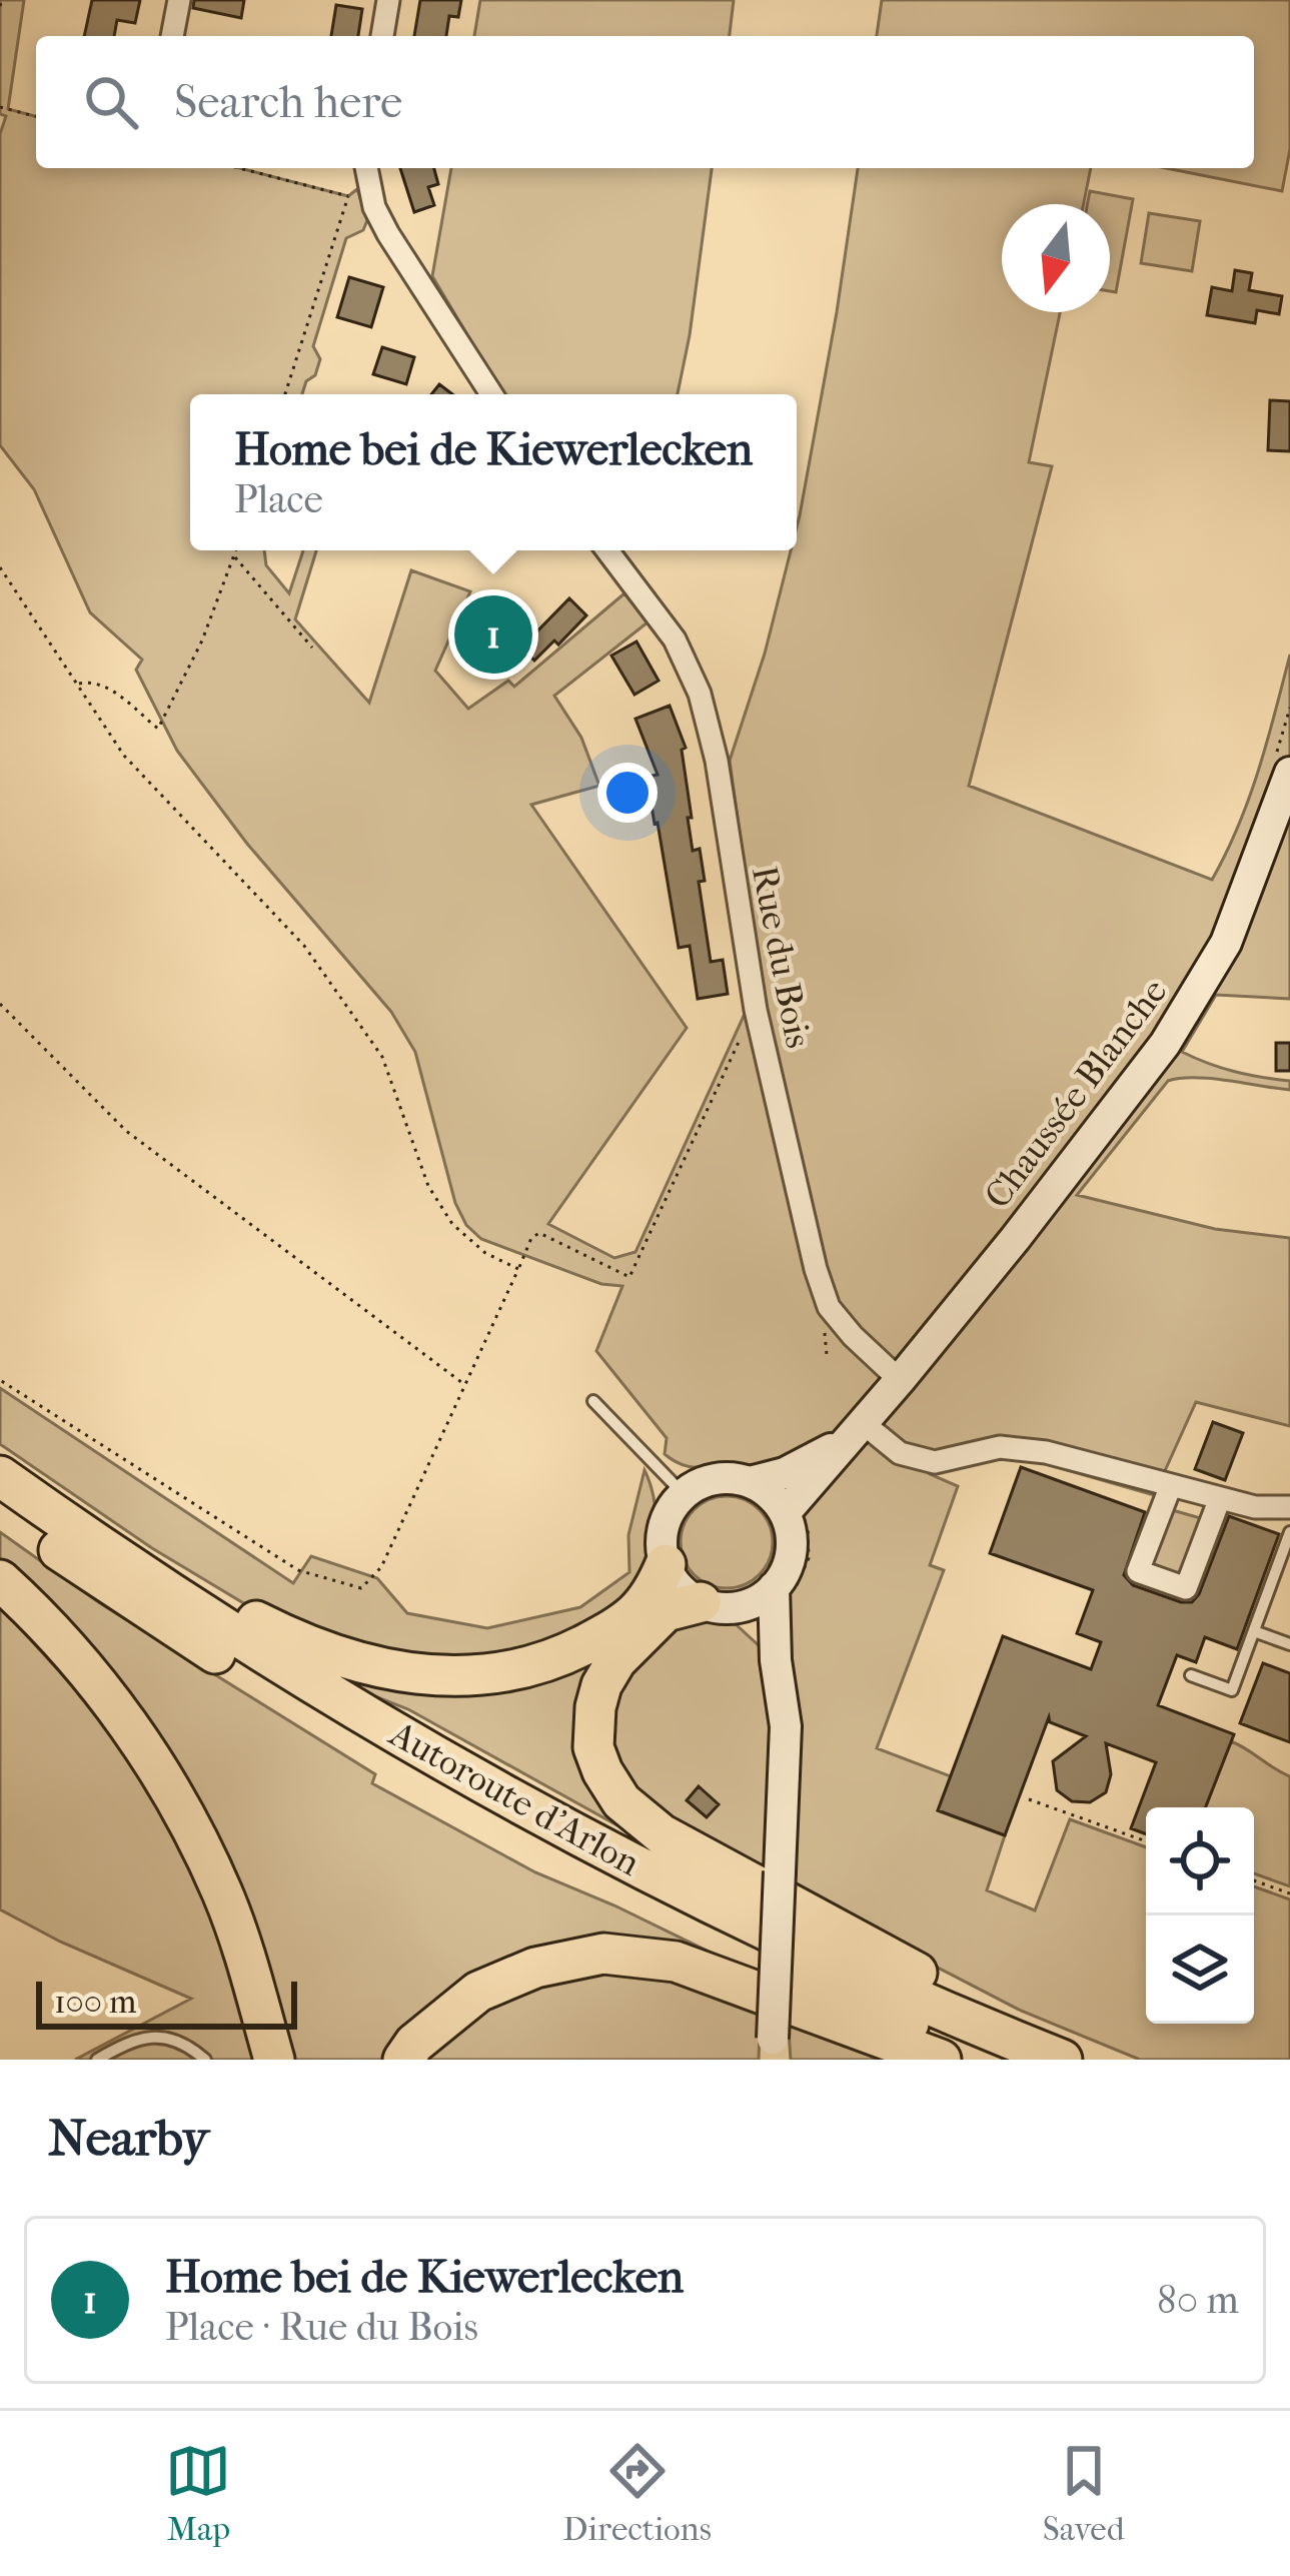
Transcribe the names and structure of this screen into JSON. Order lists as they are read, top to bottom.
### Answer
{
  "streets": {
    "highway": ["Autoroute d'Arlon"],
    "main road": ["Chaussée Blanche"],
    "street": ["Rue du Bois"]
  },
  "crossings": [
    ["Rue du Bois", "Chaussée Blanche"]
  ],
  "scale_bar": "100 m",
  "north": "bottom",
  "page": {
    "search": "Search here",
    "popup": ["Home bei de Kiewerlecken", "Place"],
    "pins": "1",
    "scale": "100 m",
    "heading": "Nearby",
    "list": [
      {
        "mark": "1",
        "name": "Home bei de Kiewerlecken",
        "note": "Place · Rue du Bois",
        "value": "80 m"
      }
    ],
    "nav": ["Map", "Directions", "Saved"]
  }
}
